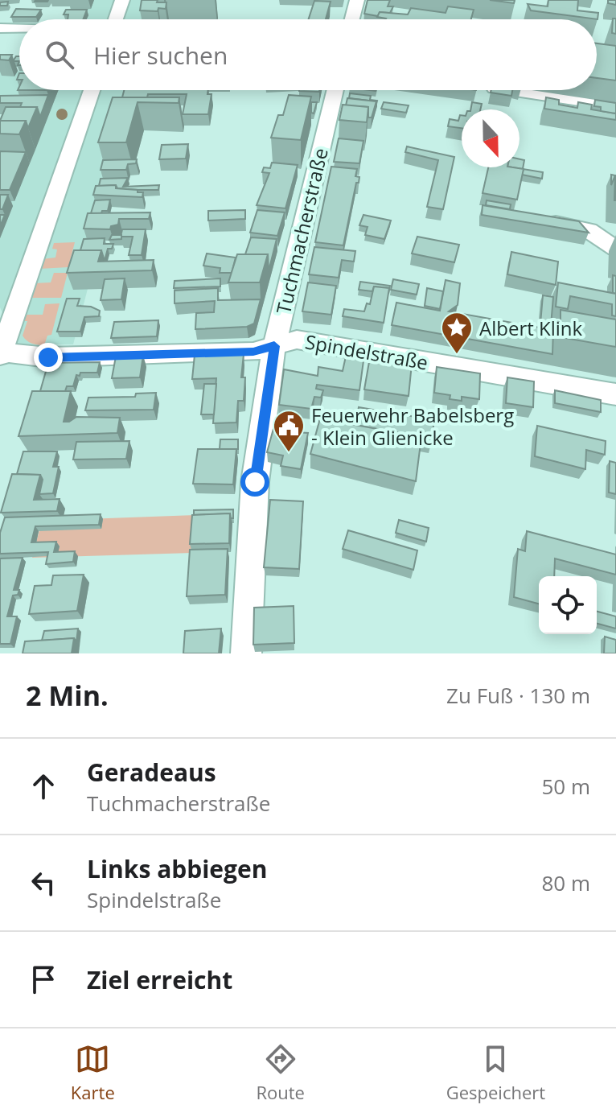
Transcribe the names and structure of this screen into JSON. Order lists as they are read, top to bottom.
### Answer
{
  "streets": {
    "street": ["Tuchmacherstraße", "Spindelstraße"]
  },
  "crossings": [
    ["Tuchmacherstraße", "Spindelstraße"]
  ],
  "places": {
    "place": ["Albert Klink"],
    "public building": ["Feuerwehr Babelsberg - Klein Glienicke"]
  },
  "north": "bottom",
  "page": {
    "search": "Hier suchen",
    "heading": ["2 Min.", "Zu Fuß · 130 m"],
    "list": [
      ["Geradeaus", "Tuchmacherstraße", "50 m"],
      ["Links abbiegen", "Spindelstraße", "80 m"],
      "Ziel erreicht"
    ],
    "nav": ["Karte", "Route", "Gespeichert"]
  }
}
